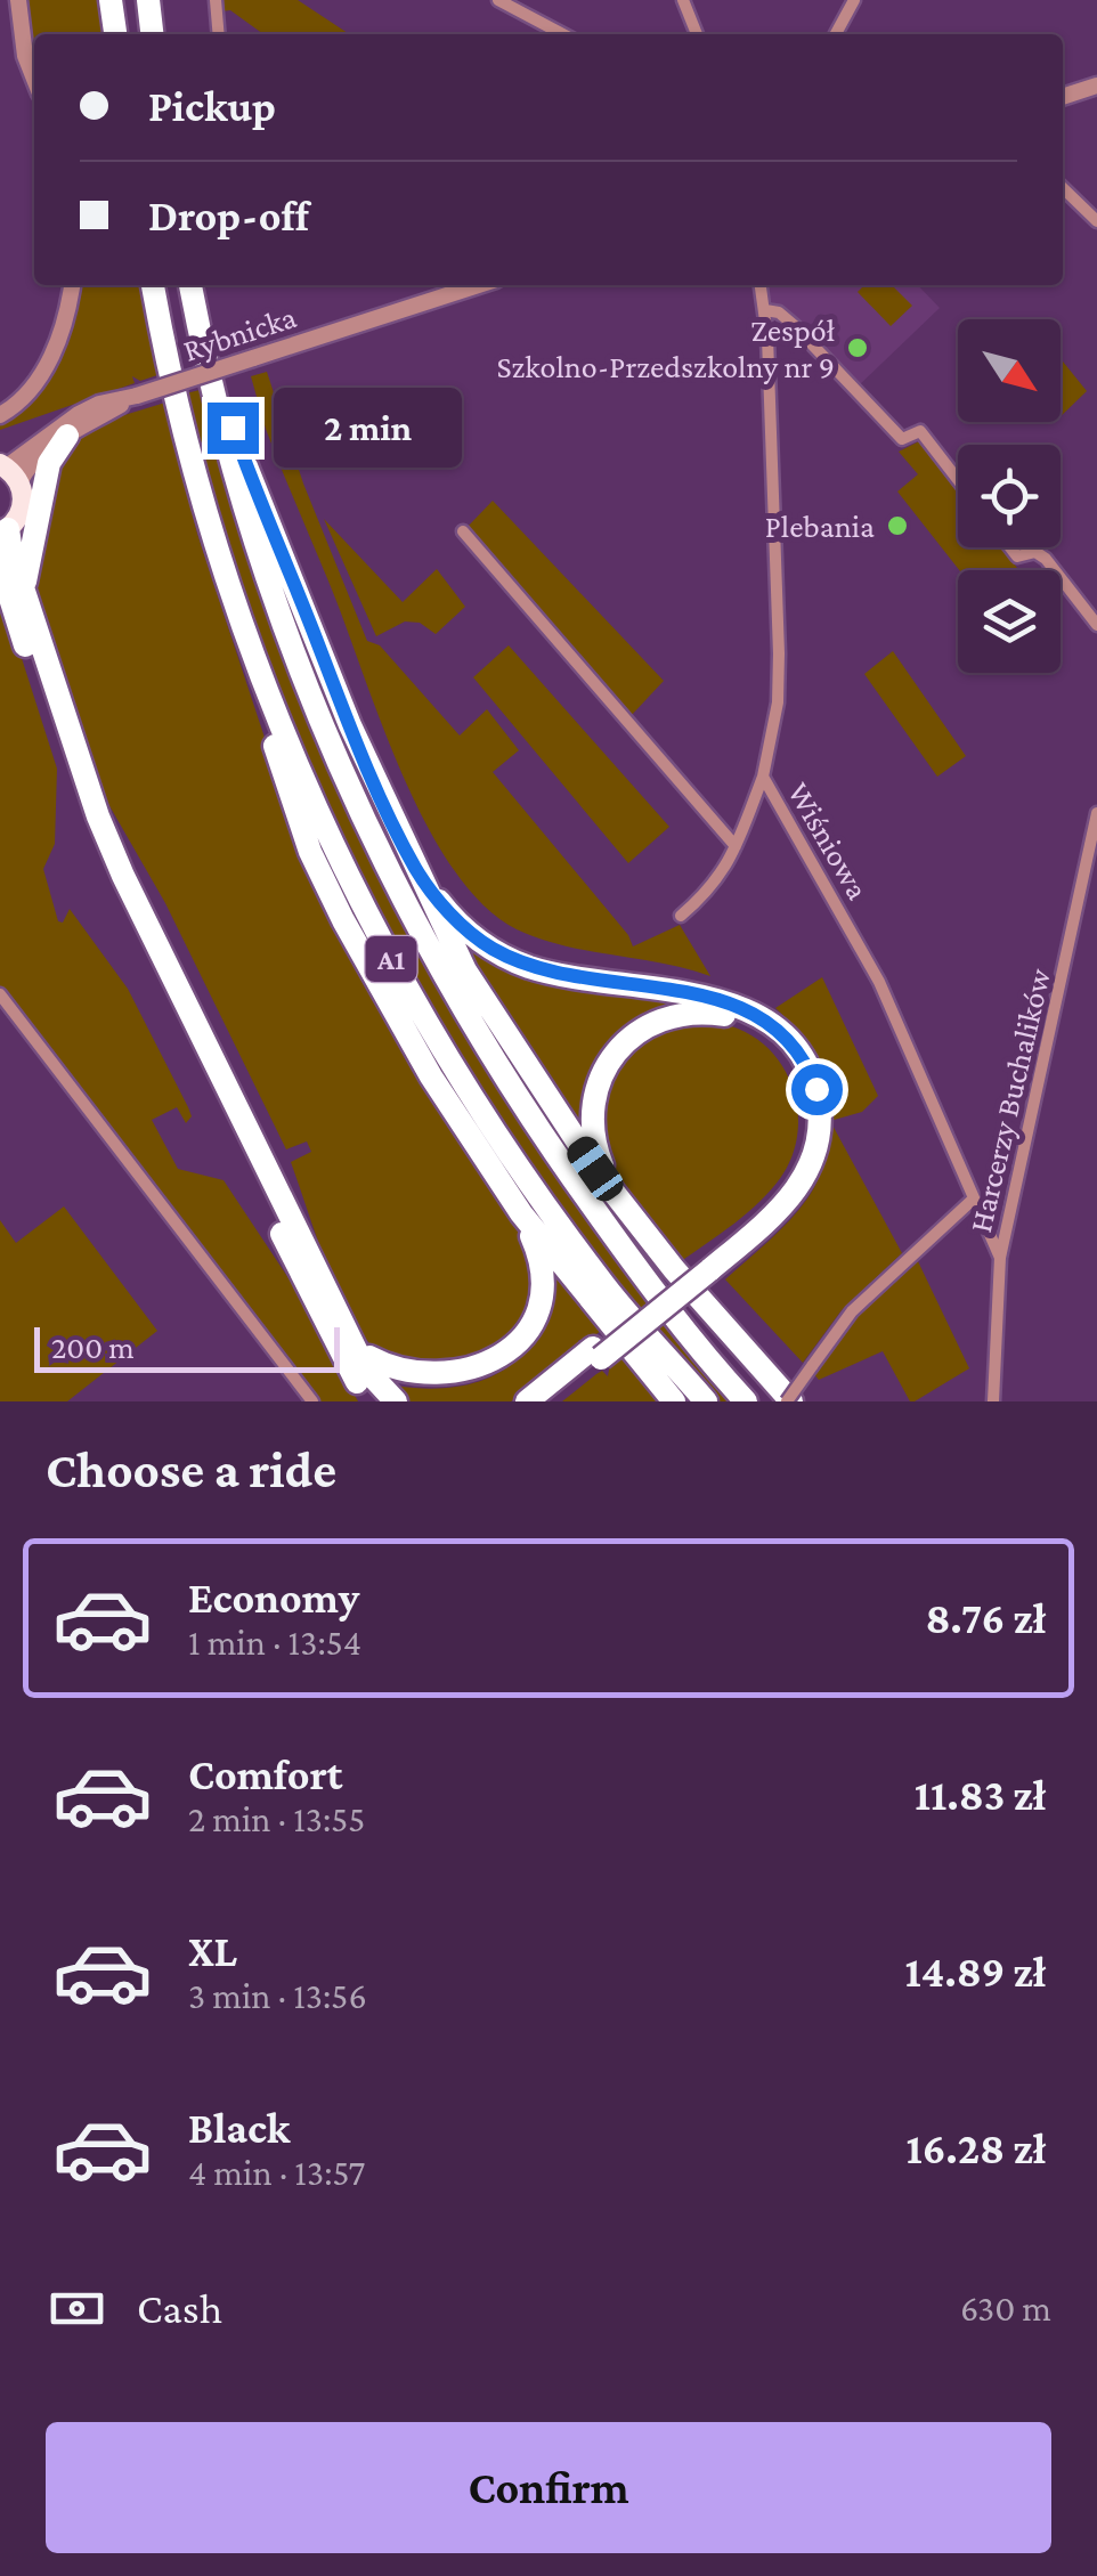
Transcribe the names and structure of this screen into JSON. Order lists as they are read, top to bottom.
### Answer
{
  "streets": {
    "highway": ["A1"],
    "street": ["Rybnicka", "Wiśniowa", "Harcerzy Buchalików"]
  },
  "crossings": [
    ["Wiśniowa", "Harcerzy Buchalików"]
  ],
  "places": ["Zespół Szkolno-Przedszkolny nr 9", "Plebania"],
  "scale_bar": "200 m",
  "north": "bottom right",
  "page": {
    "banner": ["Pickup", "Drop-off"],
    "bubble": "2 min",
    "scale": "200 m",
    "heading": "Choose a ride",
    "list": [
      {
        "name": "Economy",
        "note": "1 min · 13:54",
        "value": "8.76 zł"
      },
      {
        "name": "Comfort",
        "note": "2 min · 13:55",
        "value": "11.83 zł"
      },
      {
        "name": "XL",
        "note": "3 min · 13:56",
        "value": "14.89 zł"
      },
      {
        "name": "Black",
        "note": "4 min · 13:57",
        "value": "16.28 zł"
      }
    ],
    "pay": ["Cash", "630 m"],
    "buttons": "Confirm"
  }
}
